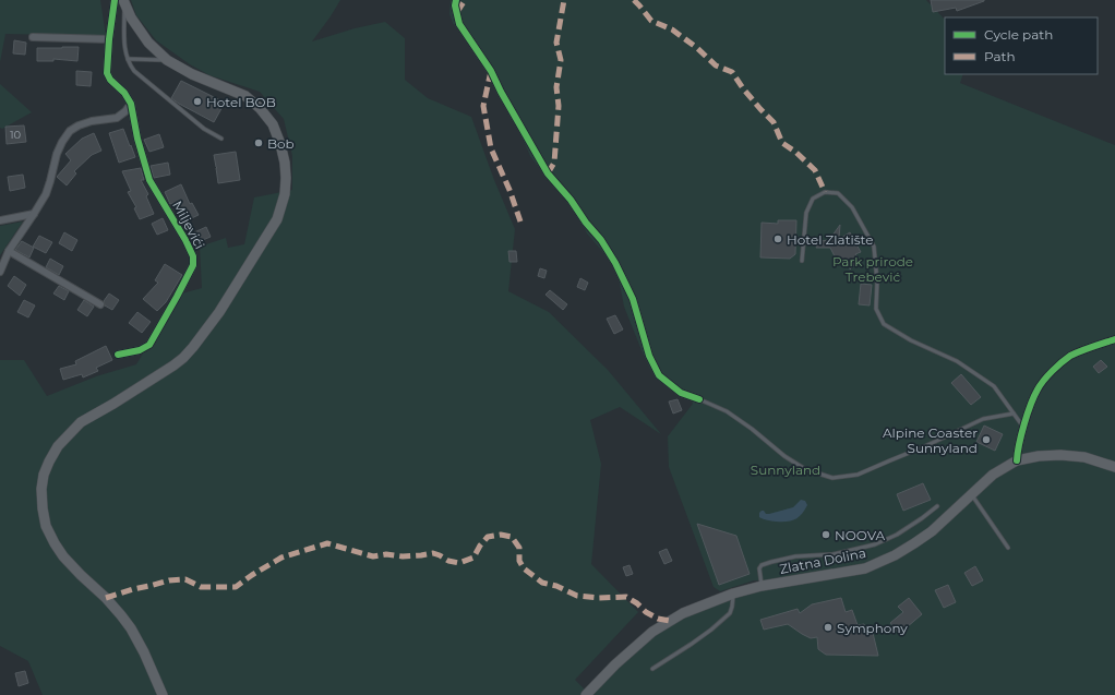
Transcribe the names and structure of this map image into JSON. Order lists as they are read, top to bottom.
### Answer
{
  "streets": {
    "main road": ["Zlatna Dolina"],
    "street": ["Miljevići"]
  },
  "parks": ["Park prirode Trebević", "Sunnyland"],
  "places": [
    "Hotel BOB",
    "Bob",
    "Hotel Zlatište",
    "Alpine Coaster Sunnyland",
    "NOOVA",
    "Symphony"
  ],
  "house_numbers": ["10"],
  "legend": ["Cycle path", "Path"]
}
